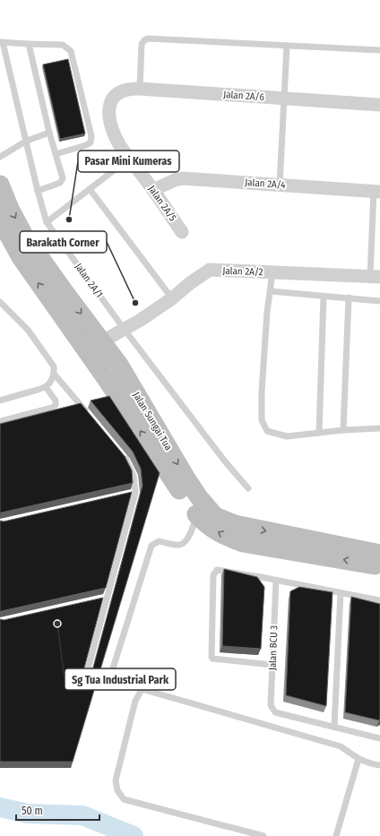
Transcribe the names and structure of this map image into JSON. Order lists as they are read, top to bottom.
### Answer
{
  "streets": {
    "main road": ["Jalan Sungai Tua"],
    "street": [
      "Jalan 2A/6",
      "Jalan 2A/4",
      "Jalan 2A/5",
      "Jalan 2A/2"
    ],
    "lane": ["Jalan 2A/1", "Jalan BCU 3"]
  },
  "crossings": [
    ["Jalan 2A/6", "Jalan 2A/5"],
    ["Jalan 2A/4", "Jalan 2A/5"],
    ["Jalan 2A/2", "Jalan 2A/1"],
    ["Jalan 2A/2", "Jalan Sungai Tua"]
  ],
  "places": ["Pasar Mini Kumeras", "Barakath Corner", "Sg Tua Industrial Park"],
  "scale_bar": "50 m"
}
